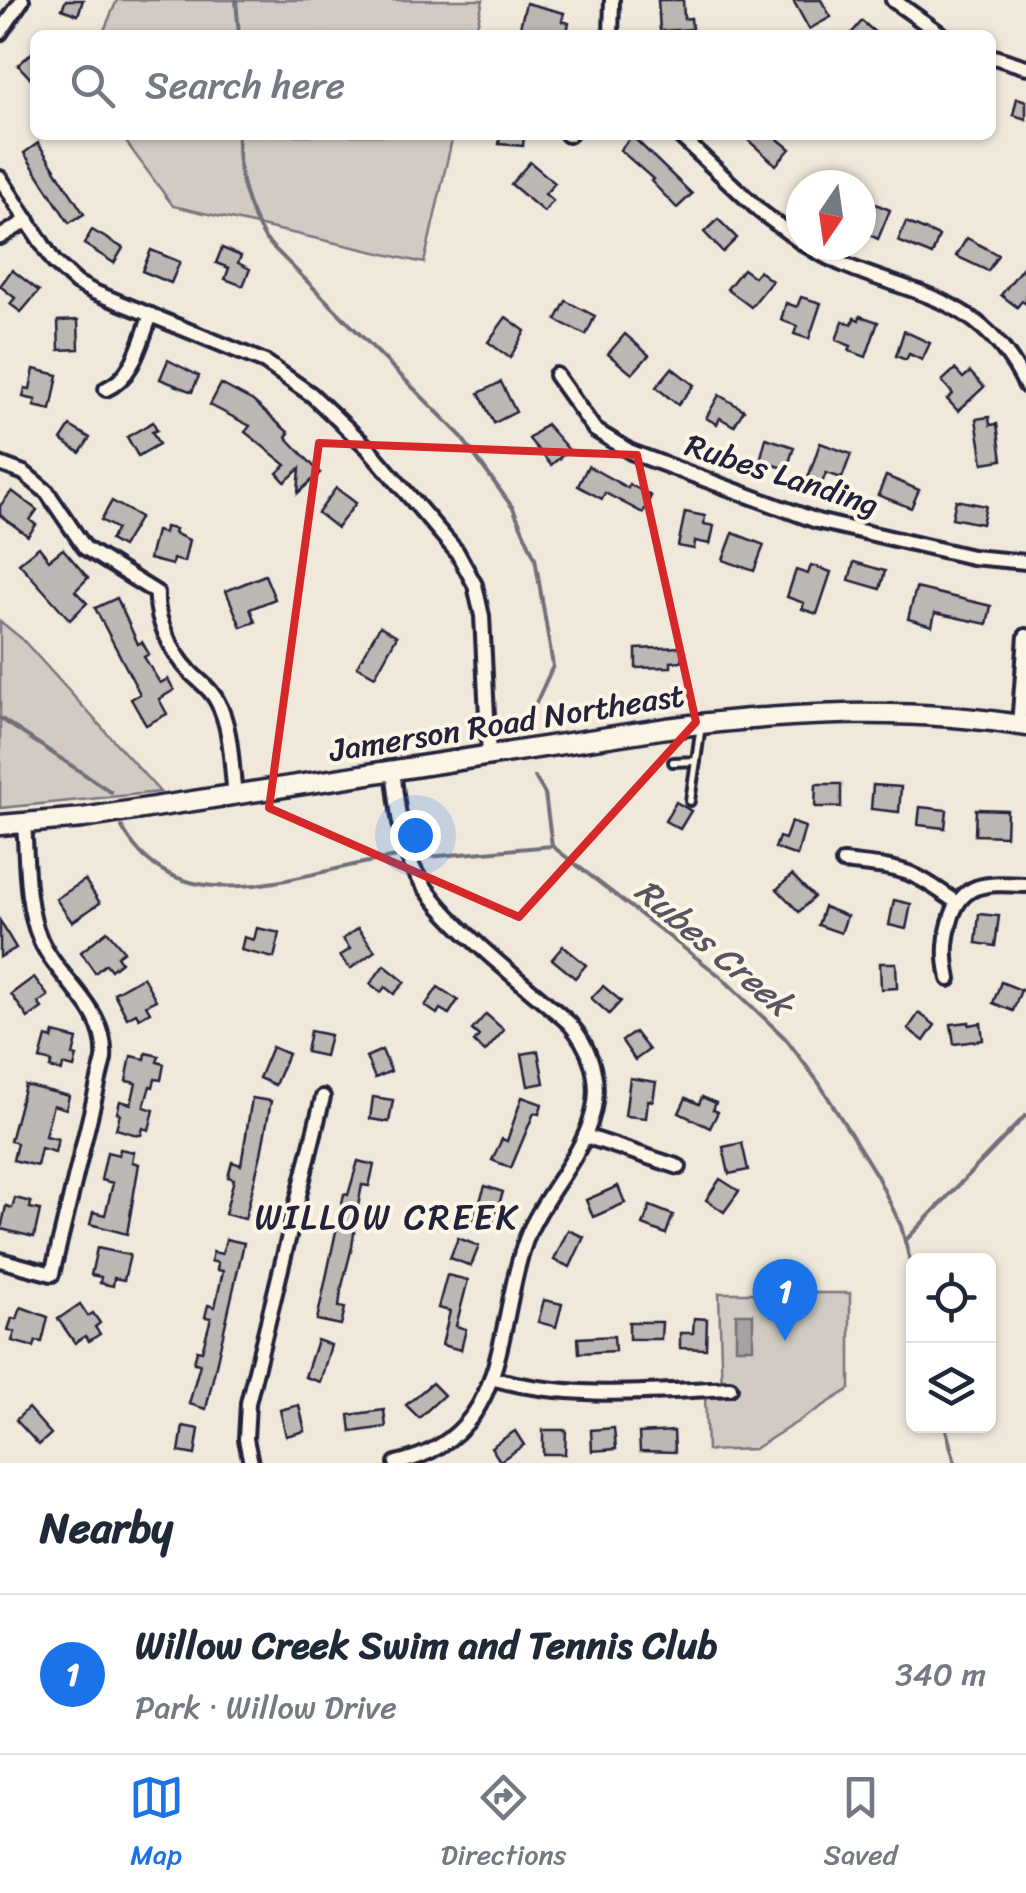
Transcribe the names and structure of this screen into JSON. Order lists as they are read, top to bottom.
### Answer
{
  "streets": {
    "street": ["Rubes Landing", "Jamerson Road Northeast"]
  },
  "districts": ["WILLOW CREEK"],
  "water": ["Rubes Creek"],
  "north": "bottom",
  "page": {
    "search": "Search here",
    "pins": "1",
    "heading": "Nearby",
    "list": [
      {
        "mark": "1",
        "name": "Willow Creek Swim and Tennis Club",
        "note": "Park · Willow Drive",
        "value": "340 m"
      }
    ],
    "nav": ["Map", "Directions", "Saved"]
  }
}
